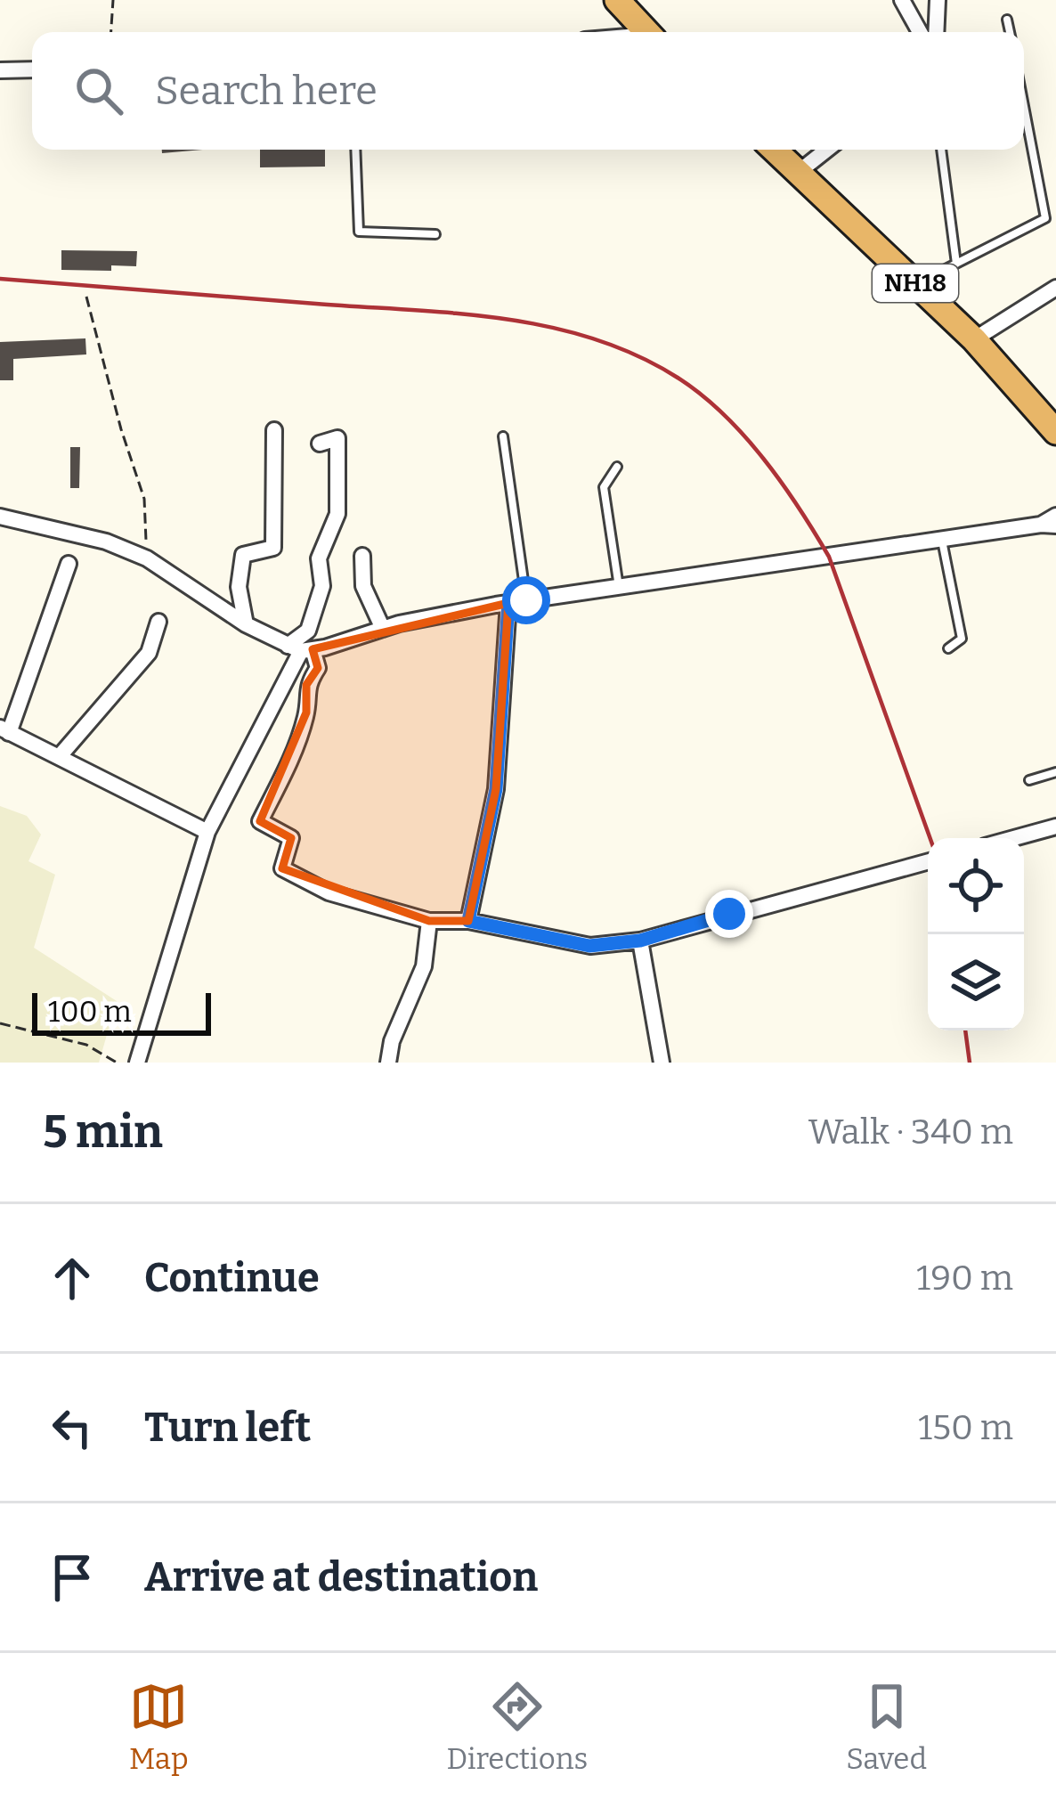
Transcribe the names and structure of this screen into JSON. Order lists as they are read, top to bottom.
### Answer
{
  "streets": {
    "highway": ["NH18"]
  },
  "scale_bar": "100 m",
  "page": {
    "search": "Search here",
    "scale": "100 m",
    "heading": ["5 min", "Walk · 340 m"],
    "list": [
      ["Continue", "190 m"],
      ["Turn left", "150 m"],
      "Arrive at destination"
    ],
    "nav": ["Map", "Directions", "Saved"]
  }
}
